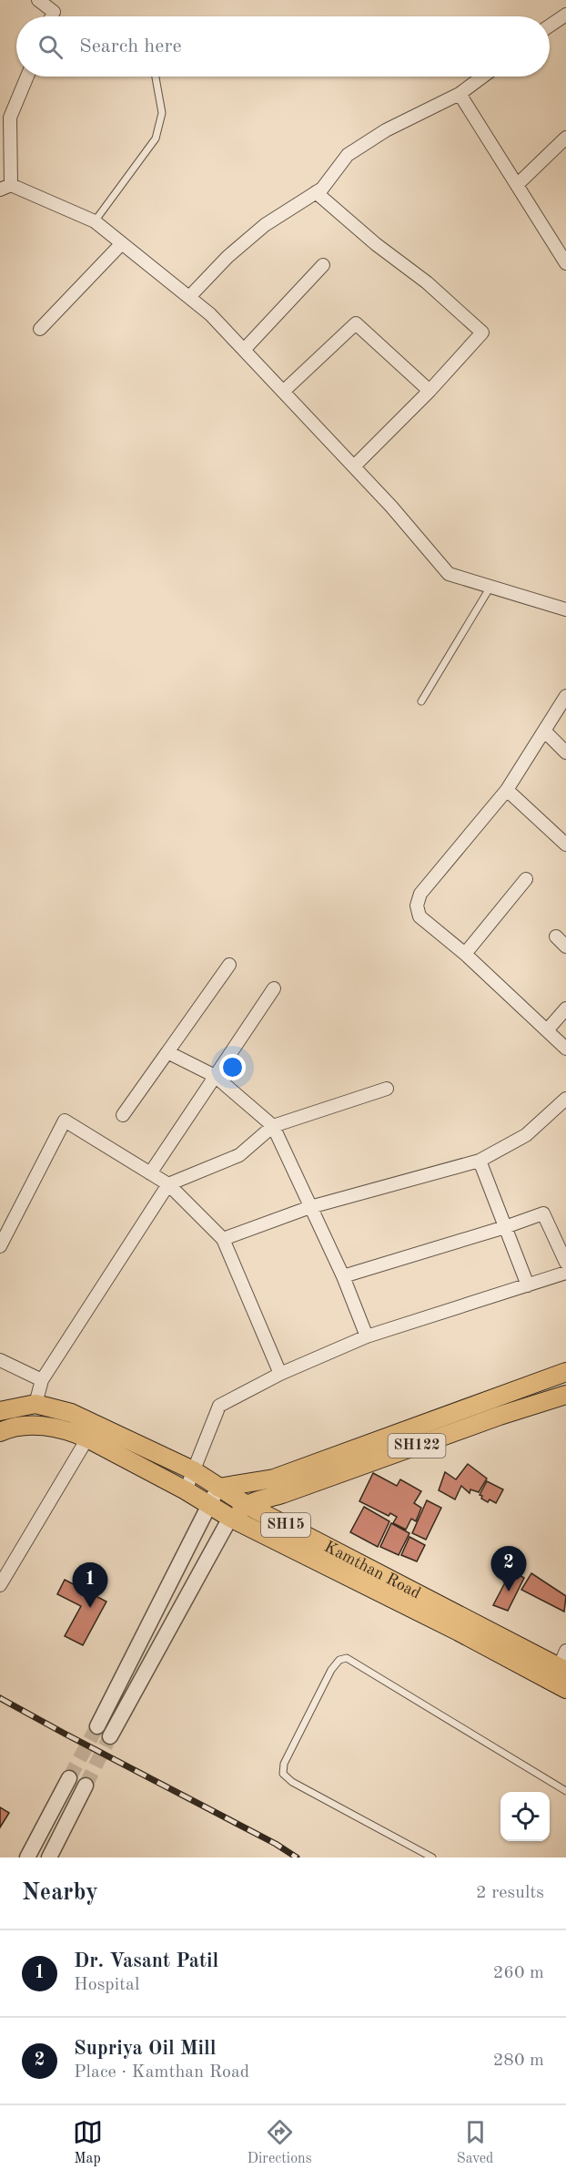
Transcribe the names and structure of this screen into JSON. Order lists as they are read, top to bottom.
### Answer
{
  "streets": {
    "main road": ["SH122", "SH15", "Kamthan Road"]
  },
  "crossings": [
    ["SH122", "Kamthan Road"]
  ],
  "page": {
    "search": "Search here",
    "pins": ["2", "1"],
    "heading": ["Nearby", "2 results"],
    "list": [
      {
        "mark": "1",
        "name": "Dr. Vasant Patil",
        "note": "Hospital",
        "value": "260 m"
      },
      {
        "mark": "2",
        "name": "Supriya Oil Mill",
        "note": "Place · Kamthan Road",
        "value": "280 m"
      }
    ],
    "nav": ["Map", "Directions", "Saved"]
  }
}
